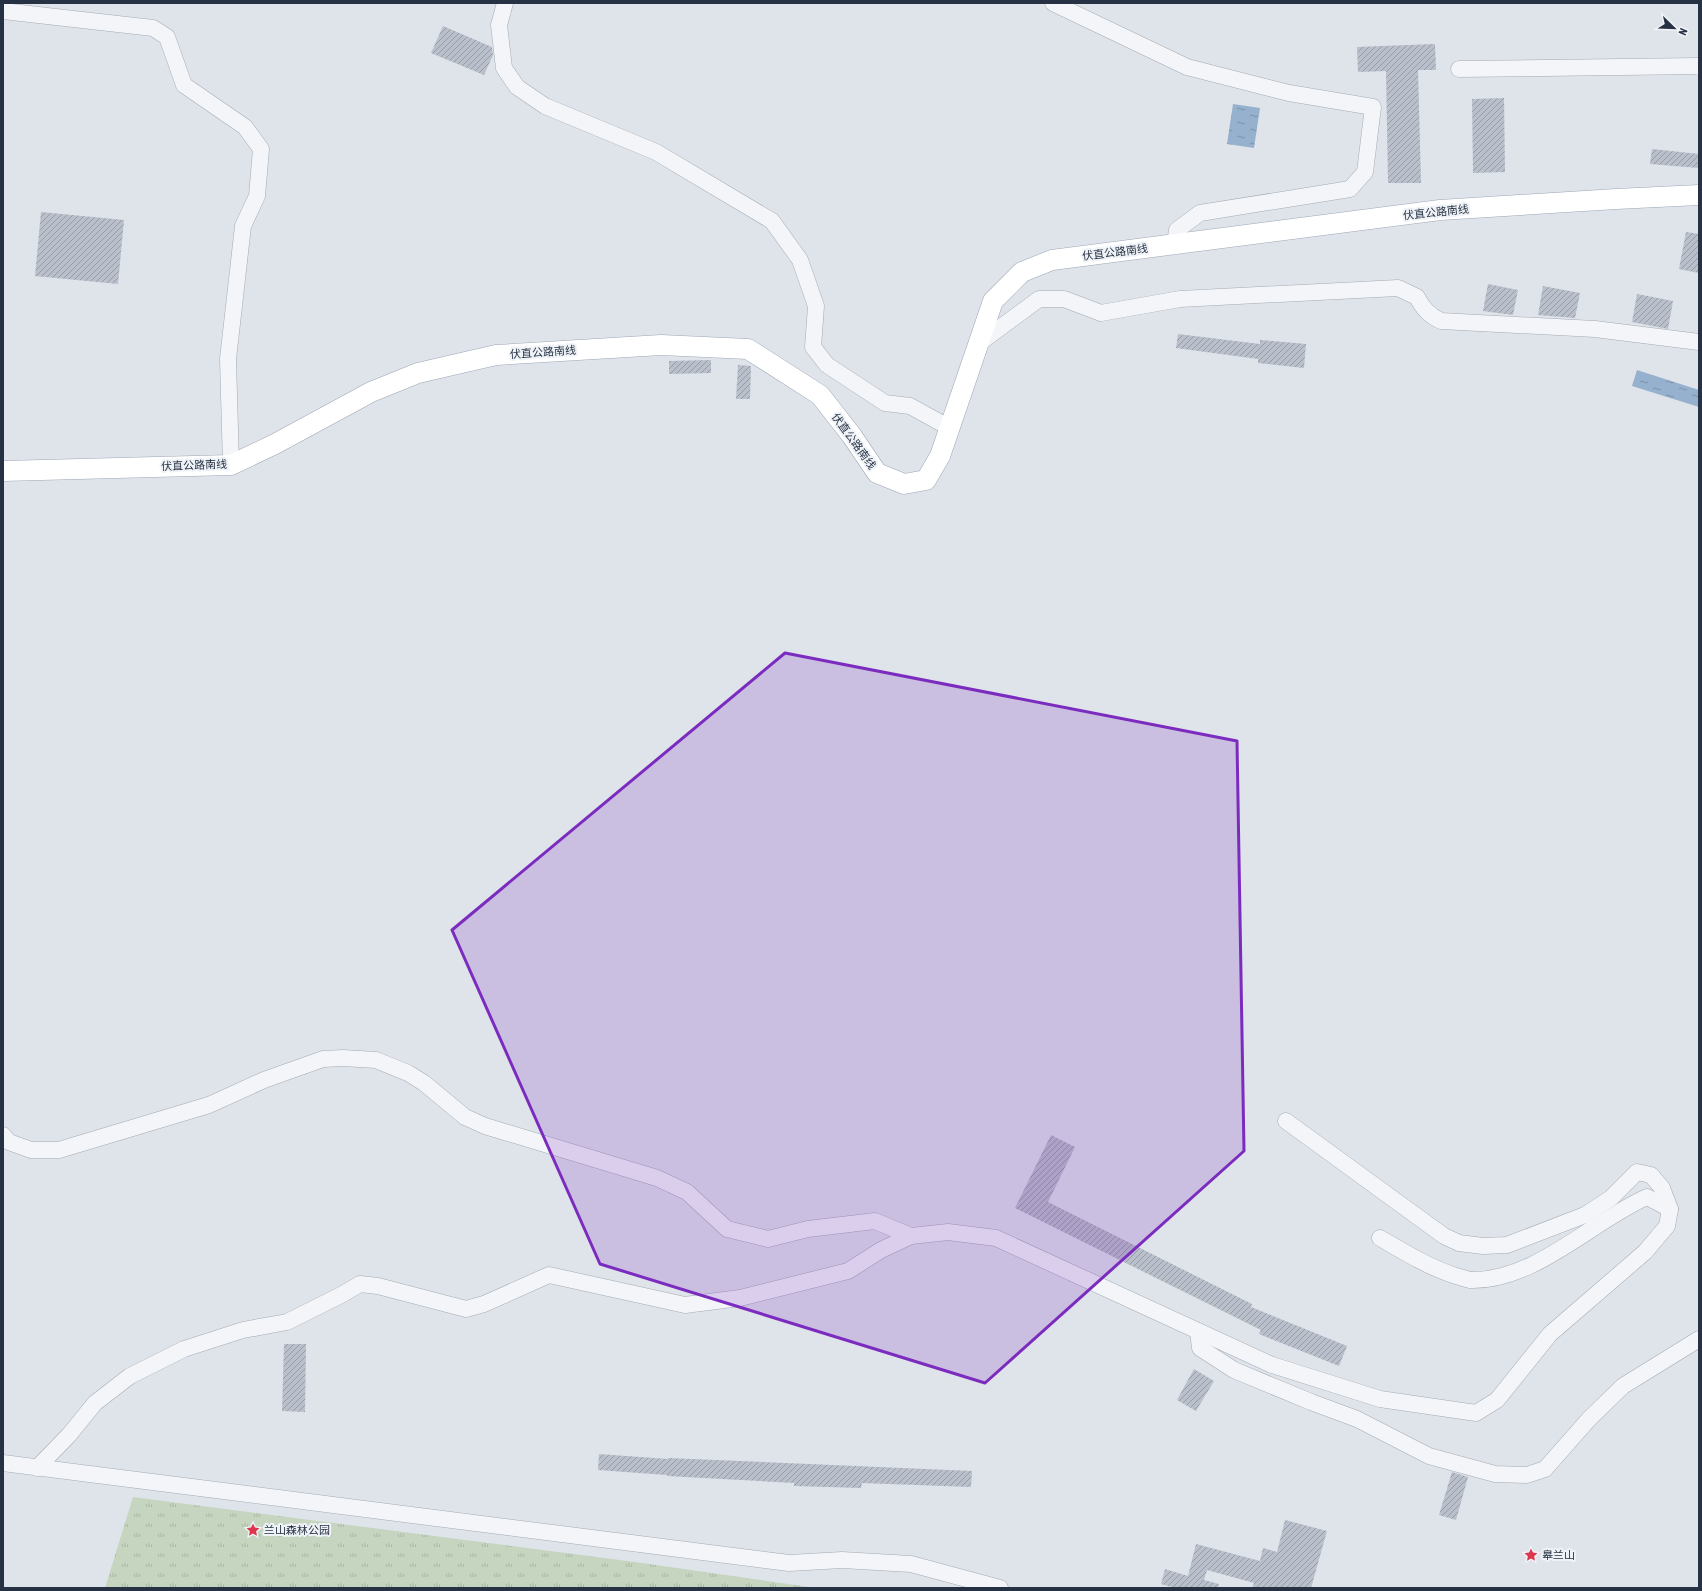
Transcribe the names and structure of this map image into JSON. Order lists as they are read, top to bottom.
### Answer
{
  "streets": {
    "main road": ["伏直公路南线"]
  },
  "places": {
    "place": ["兰山森林公园", "皋兰山"]
  },
  "north": "bottom right"
}
